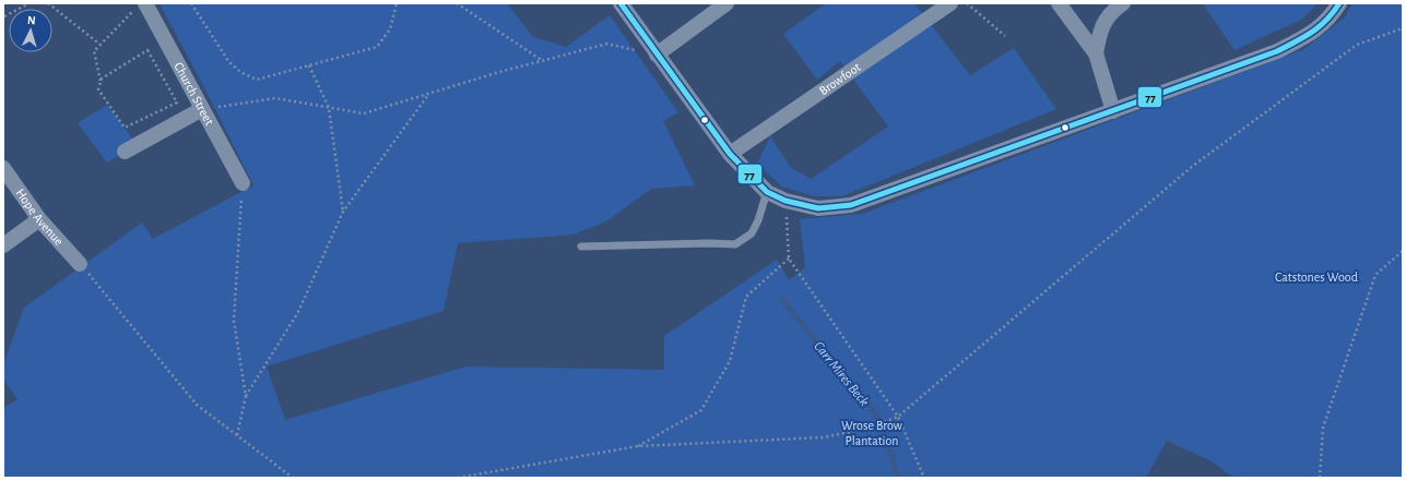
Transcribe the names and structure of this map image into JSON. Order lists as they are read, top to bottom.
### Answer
{
  "streets": {
    "street": ["Browfoot", "Church Street", "Hope Avenue"]
  },
  "water": ["Carr Mires Beck"],
  "parks": ["Catstones Wood", "Wrose Brow Plantation"],
  "lines": ["transit line 77"],
  "north": "top"
}
